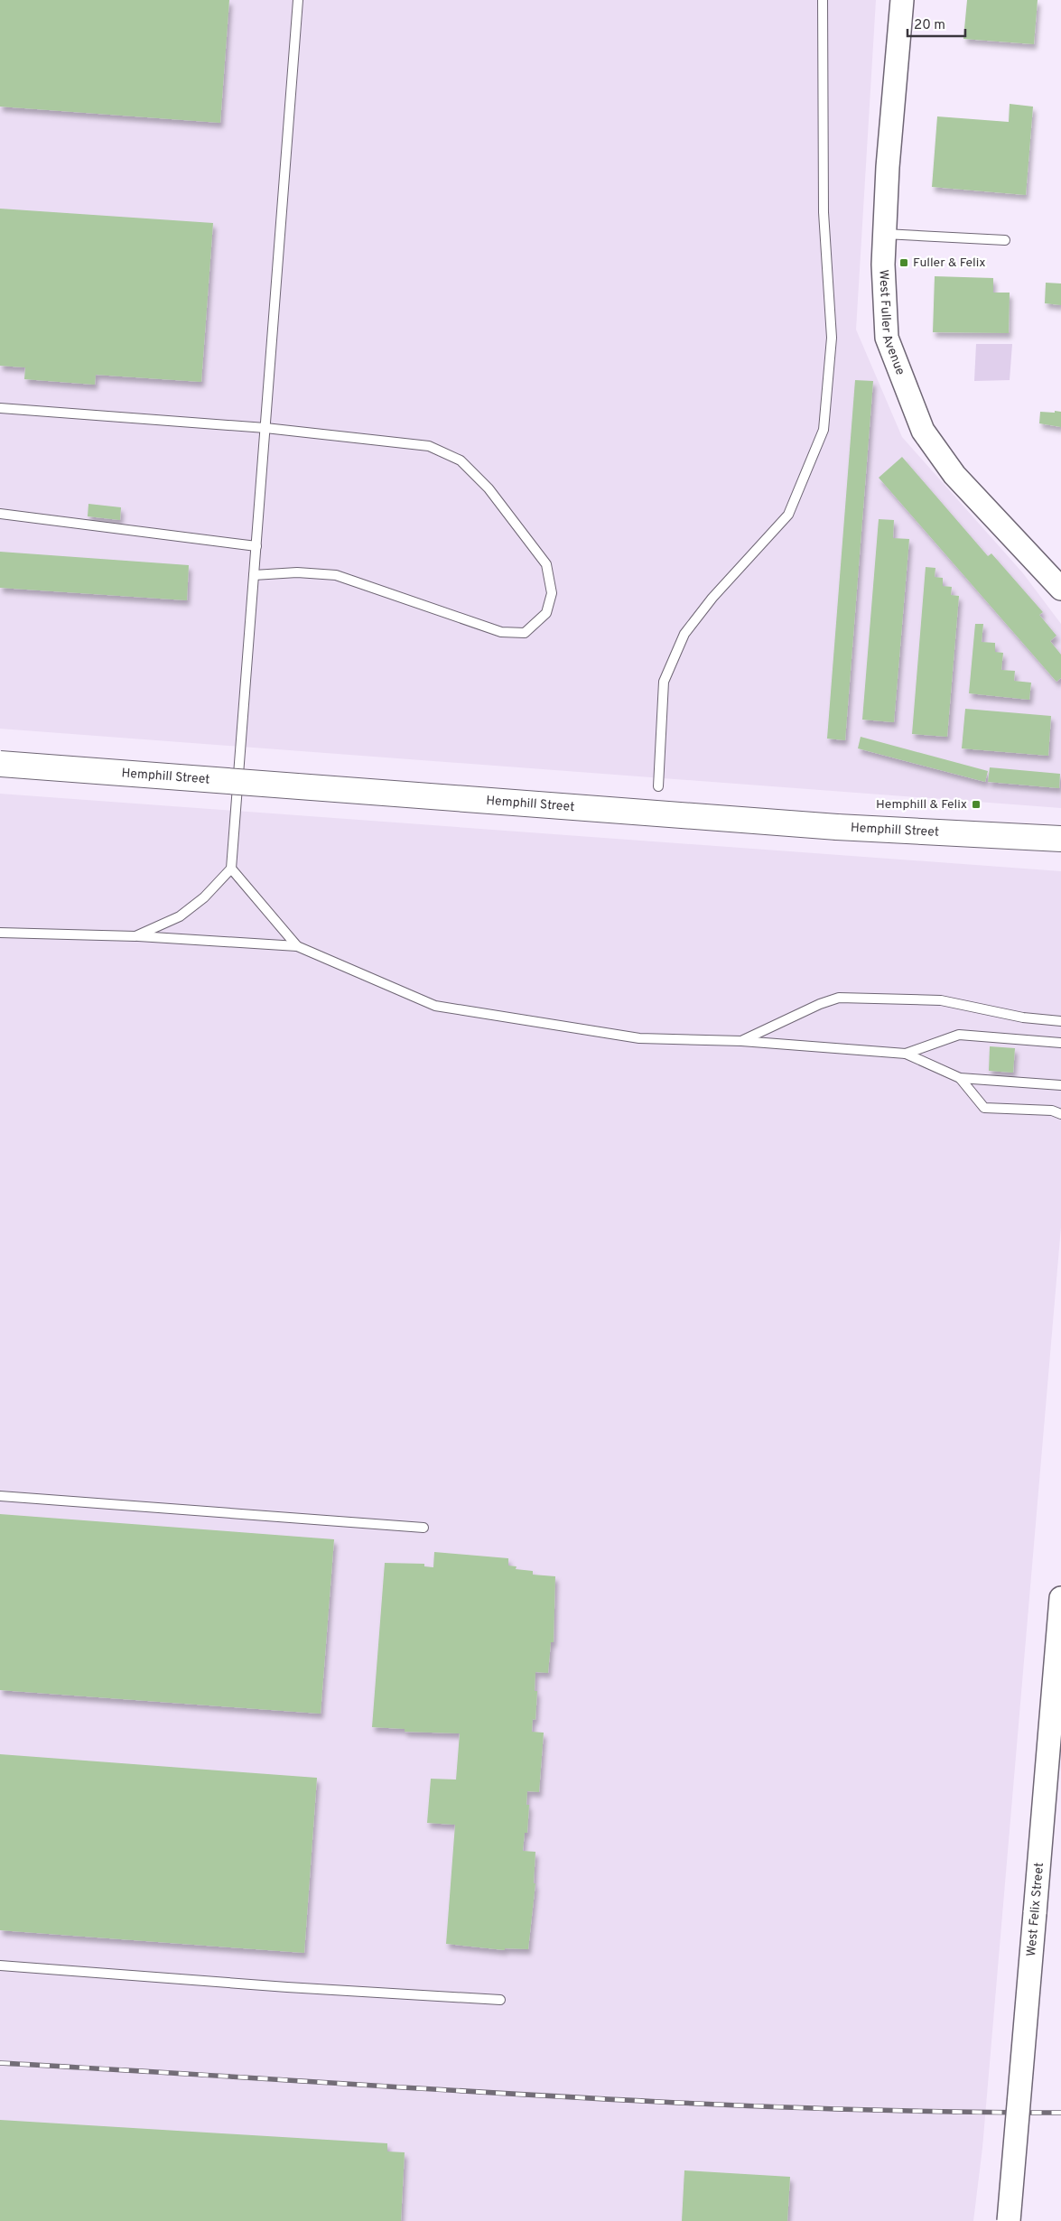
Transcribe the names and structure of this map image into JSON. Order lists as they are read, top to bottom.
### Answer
{
  "streets": {
    "main road": ["Hemphill Street"],
    "street": ["West Fuller Avenue", "West Felix Street"]
  },
  "places": {
    "transit": ["Fuller & Felix", "Hemphill & Felix"]
  },
  "scale_bar": "20 m"
}
